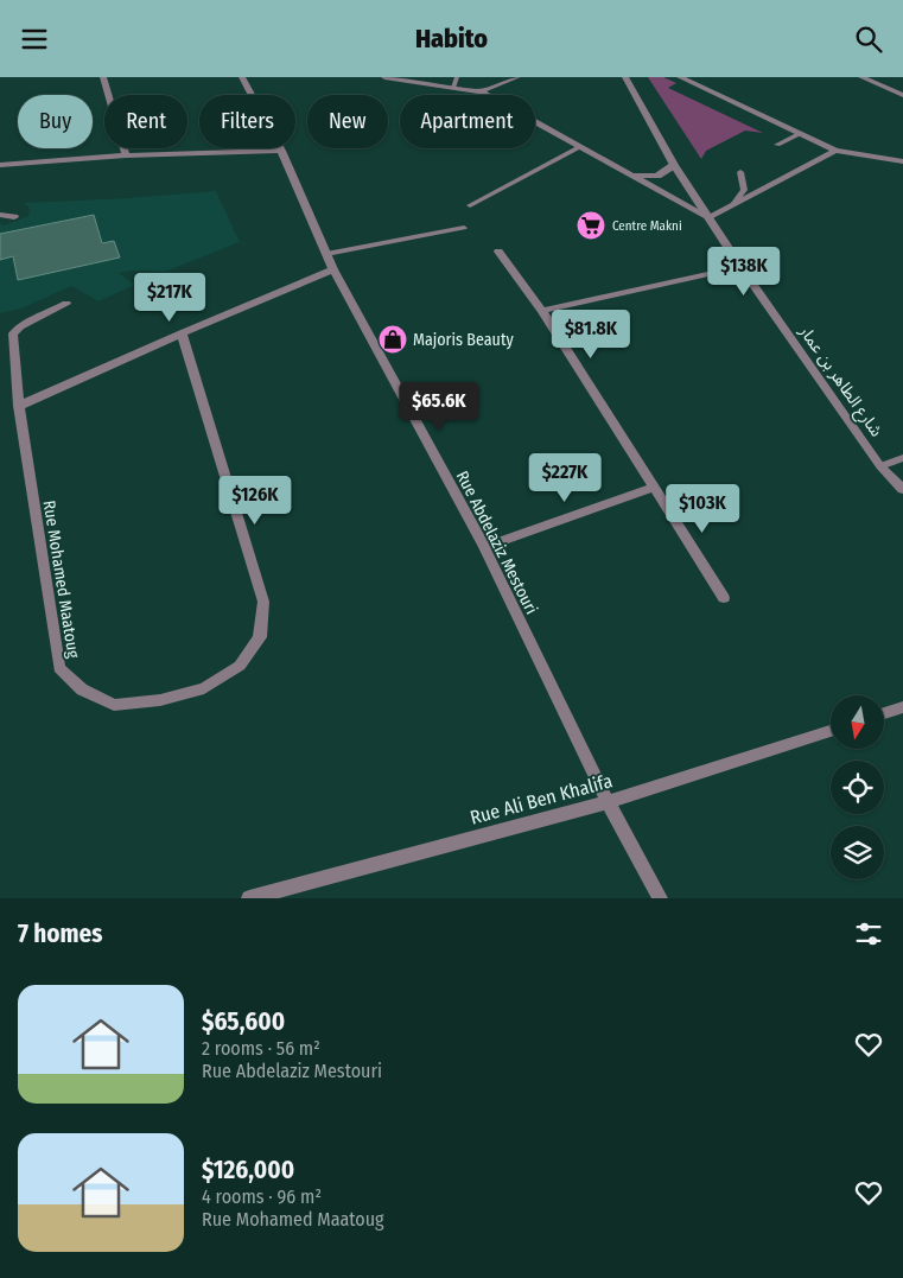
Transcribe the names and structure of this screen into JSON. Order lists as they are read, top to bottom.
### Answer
{
  "streets": {
    "street": [
      "شارع الطاهر بن عمار",
      "Rue Abdelaziz Mestouri",
      "Rue Mohamed Maatoug",
      "Rue Ali Ben Khalifa"
    ]
  },
  "crossings": [
    ["Rue Abdelaziz Mestouri", "Rue Ali Ben Khalifa"]
  ],
  "places": {
    "supermarket": ["Centre Makni"],
    "shop": ["Majoris Beauty"]
  },
  "north": "bottom",
  "page": {
    "header": "Habito",
    "chip": [
      "Buy",
      "Rent",
      "Filters",
      "New",
      "Apartment"
    ],
    "price": [
      "$138K",
      "$217K",
      "$81.8K",
      "$65.6K",
      "$227K",
      "$126K",
      "$103K"
    ],
    "heading": "7 homes",
    "list": [
      {
        "name": "$65,600",
        "note": "2 rooms · 56 m² · Rue Abdelaziz Mestouri"
      },
      {
        "name": "$126,000",
        "note": "4 rooms · 96 m² · Rue Mohamed Maatoug"
      }
    ]
  }
}
